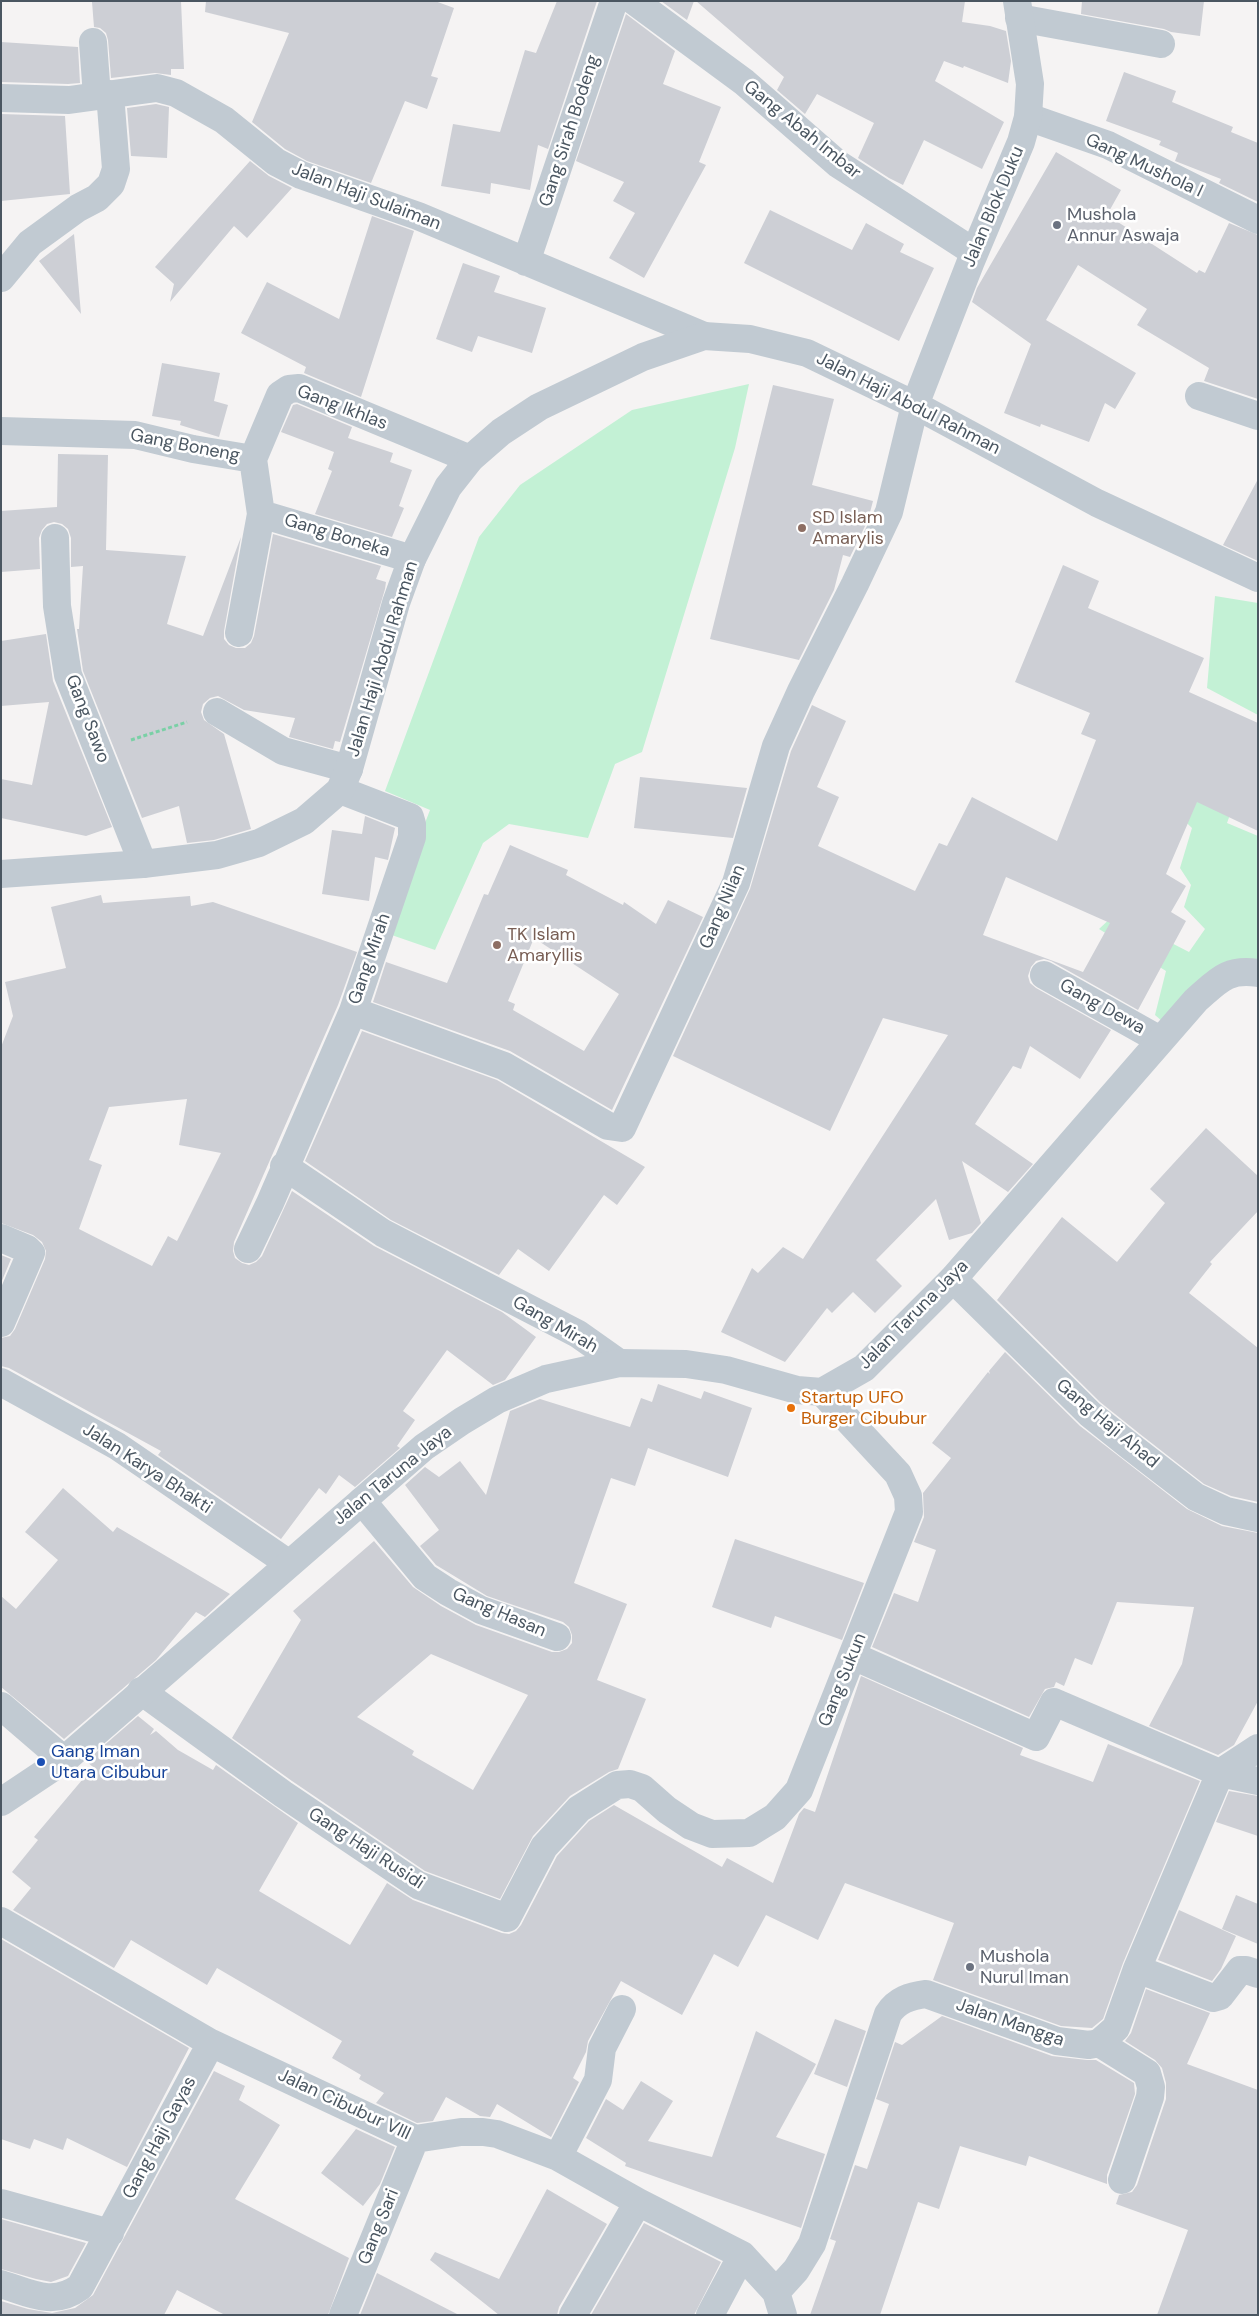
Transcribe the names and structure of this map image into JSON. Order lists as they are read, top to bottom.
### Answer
{
  "streets": {
    "street": [
      "Gang Abah Imbar",
      "Gang Sirah Bodeng",
      "Gang Mushola I",
      "Jalan Haji Sulaiman",
      "Jalan Blok Duku",
      "Jalan Haji Abdul Rahman",
      "Gang Ikhlas",
      "Gang Boneng",
      "Gang Boneka",
      "Gang Sawo",
      "Gang Nilan",
      "Gang Mirah",
      "Gang Dewa",
      "Jalan Taruna Jaya",
      "Gang Haji Ahad",
      "Jalan Karya Bhakti",
      "Gang Hasan",
      "Gang Sukun",
      "Gang Haji Rusidi",
      "Jalan Mangga",
      "Jalan Cibubur VIII",
      "Gang Haji Gayas",
      "Gang Sari"
    ]
  },
  "crossings": [
    ["Gang Abah Imbar", "Jalan Blok Duku"],
    ["Gang Sirah Bodeng", "Jalan Haji Sulaiman"],
    ["Gang Mushola I", "Jalan Blok Duku"],
    ["Jalan Haji Sulaiman", "Jalan Haji Abdul Rahman"],
    ["Jalan Blok Duku", "Jalan Haji Abdul Rahman"],
    ["Jalan Blok Duku", "Gang Nilan"],
    ["Jalan Haji Abdul Rahman", "Gang Ikhlas"],
    ["Jalan Haji Abdul Rahman", "Gang Boneka"],
    ["Jalan Haji Abdul Rahman", "Gang Nilan"],
    ["Jalan Haji Abdul Rahman", "Gang Mirah"],
    ["Gang Ikhlas", "Gang Boneng"],
    ["Gang Boneng", "Gang Boneka"],
    ["Gang Nilan", "Gang Mirah"],
    ["Gang Mirah", "Jalan Taruna Jaya"],
    ["Gang Dewa", "Jalan Taruna Jaya"],
    ["Jalan Taruna Jaya", "Gang Haji Ahad"],
    ["Jalan Taruna Jaya", "Jalan Karya Bhakti"],
    ["Jalan Taruna Jaya", "Gang Hasan"],
    ["Jalan Taruna Jaya", "Gang Sukun"],
    ["Jalan Taruna Jaya", "Gang Haji Rusidi"],
    ["Gang Sukun", "Gang Haji Rusidi"],
    ["Jalan Mangga", "Jalan Cibubur VIII"],
    ["Jalan Cibubur VIII", "Gang Haji Gayas"],
    ["Jalan Cibubur VIII", "Gang Sari"]
  ],
  "places": [
    "Mushola Annur Aswaja",
    "SD Islam Amarylis",
    "TK Islam Amaryllis",
    "Startup UFO Burger Cibubur",
    "Gang Iman Utara Cibubur",
    "Mushola Nurul Iman"
  ]
}
